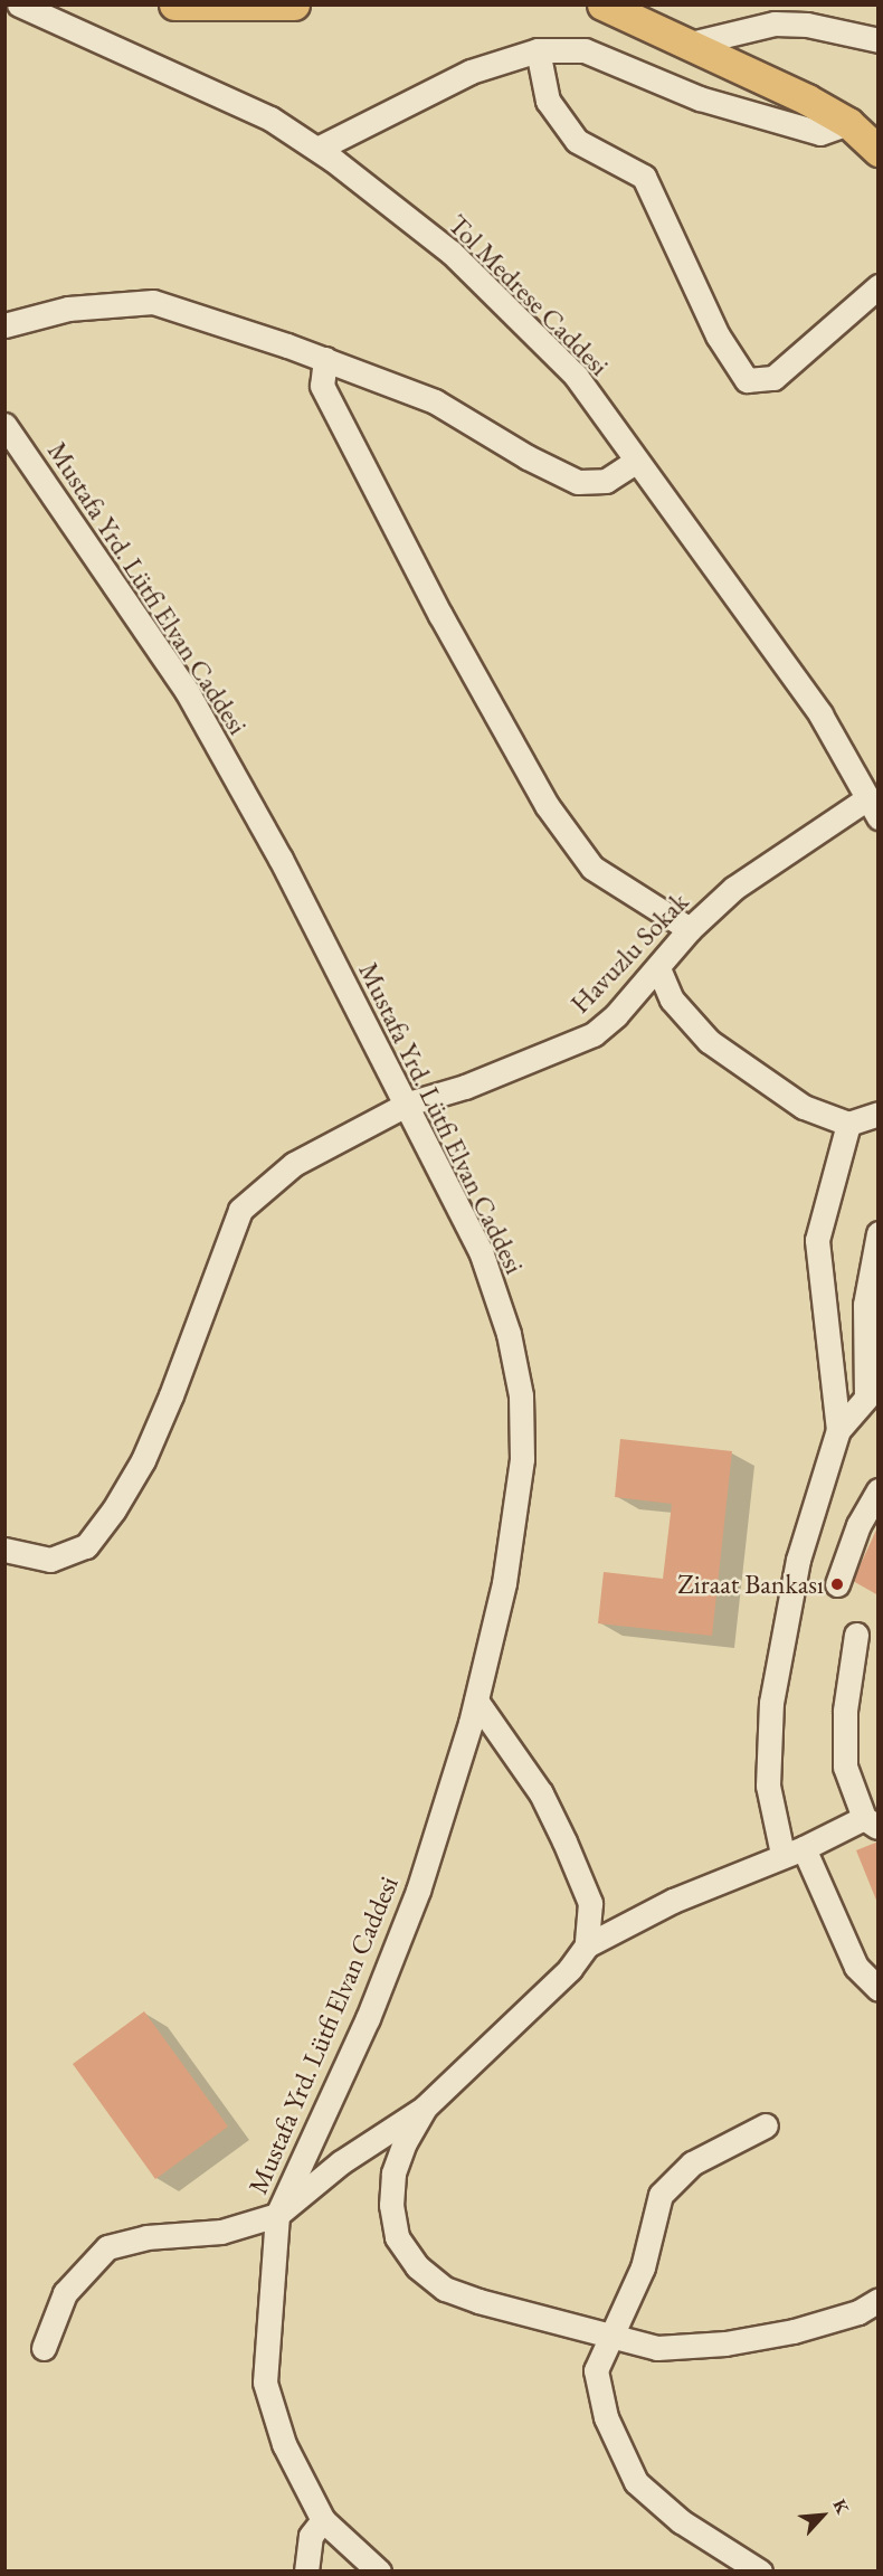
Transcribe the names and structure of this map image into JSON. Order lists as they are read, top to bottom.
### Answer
{
  "streets": {
    "street": ["Tol Medrese Caddesi", "Mustafa Yrd. Lütfi Elvan Caddesi", "Havuzlu Sokak"]
  },
  "crossings": [
    ["Tol Medrese Caddesi", "Havuzlu Sokak"],
    ["Mustafa Yrd. Lütfi Elvan Caddesi", "Havuzlu Sokak"]
  ],
  "places": ["Ziraat Bankası"],
  "north": "top right"
}
